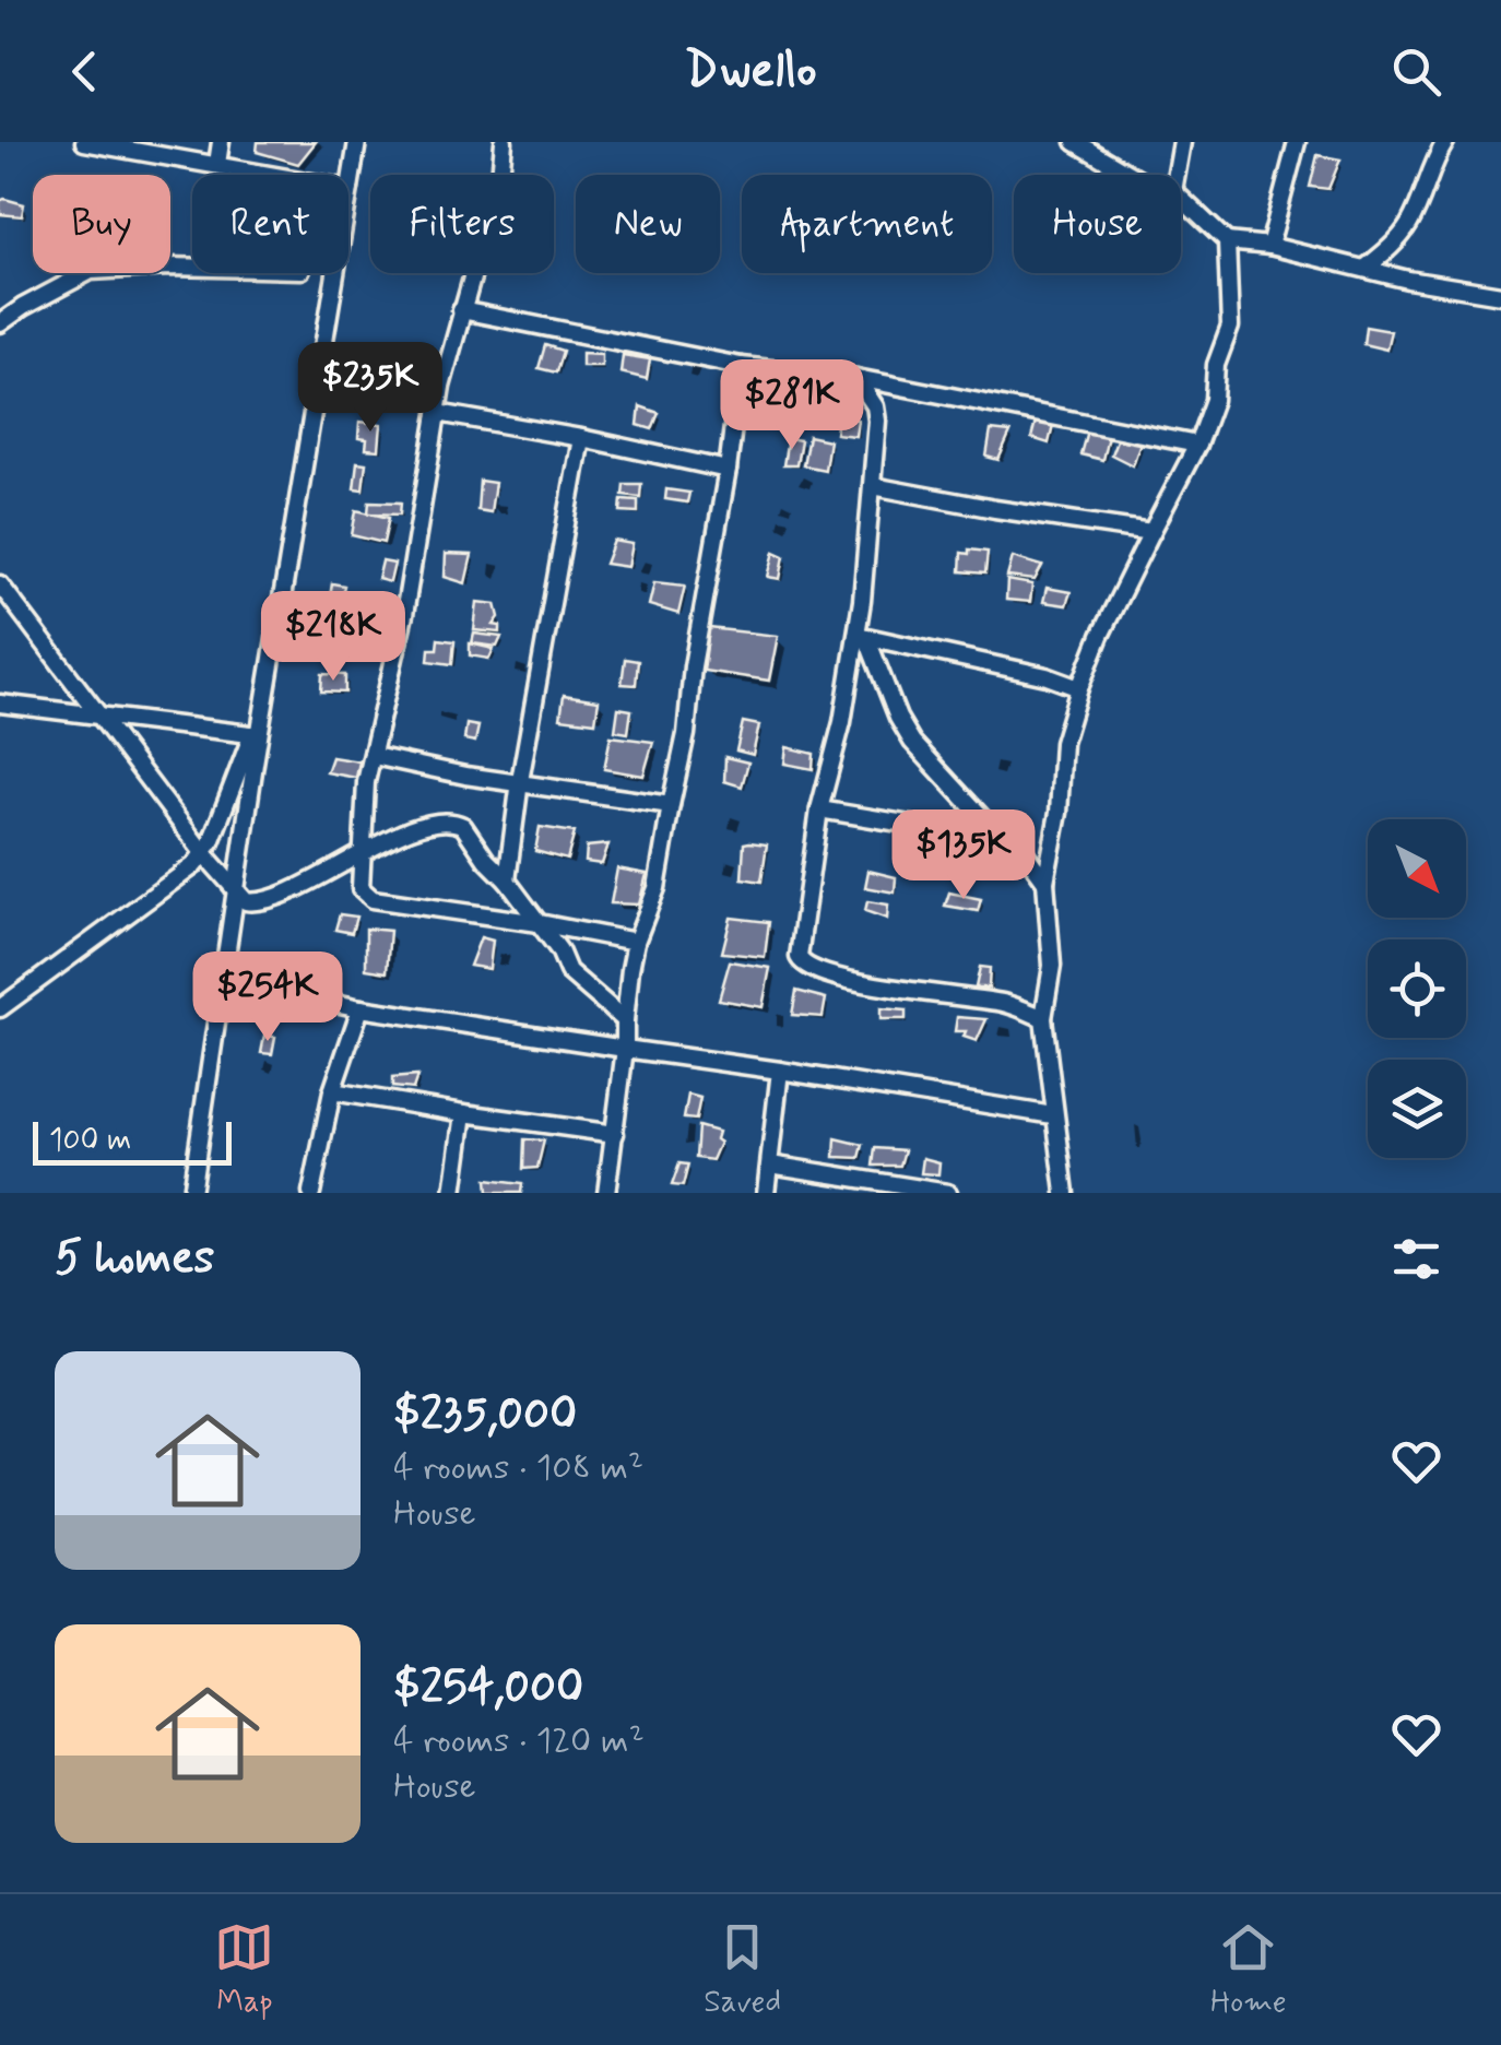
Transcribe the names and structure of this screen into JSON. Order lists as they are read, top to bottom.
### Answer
{
  "scale_bar": "100 m",
  "north": "bottom right",
  "page": {
    "header": "Dwello",
    "chip": [
      "Buy",
      "Rent",
      "Filters",
      "New",
      "Apartment",
      "House"
    ],
    "price": [
      "$235K",
      "$281K",
      "$218K",
      "$135K",
      "$254K"
    ],
    "scale": "100 m",
    "heading": "5 homes",
    "list": [
      {
        "name": "$235,000",
        "note": "4 rooms · 108 m² · House"
      },
      {
        "name": "$254,000",
        "note": "4 rooms · 120 m² · House"
      }
    ],
    "tabs": ["Map", "Saved", "Home"]
  }
}
